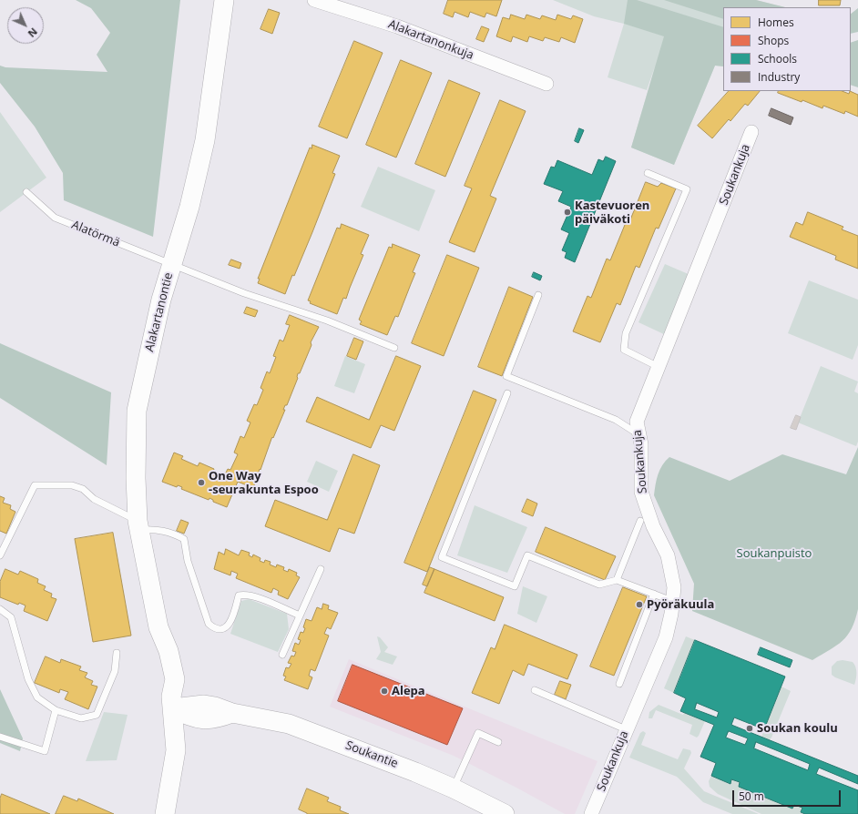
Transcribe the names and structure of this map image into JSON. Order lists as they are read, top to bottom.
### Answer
{
  "streets": {
    "street": [
      "Alakartanonkuja",
      "Soukankuja",
      "Alakartanontie",
      "Soukantie"
    ],
    "lane": ["Alatörmä"]
  },
  "crossings": [
    ["Alatörmä", "Alakartanontie"],
    ["Alakartanontie", "Soukantie"]
  ],
  "parks": ["Soukanpuisto"],
  "places": [
    "Kastevuoren päiväkoti",
    "One Way -seurakunta Espoo",
    "Pyöräkuula",
    "Alepa",
    "Soukan koulu"
  ],
  "legend": [
    "Homes",
    "Shops",
    "Schools",
    "Industry"
  ],
  "scale_bar": "50 m",
  "north": "bottom right"
}
